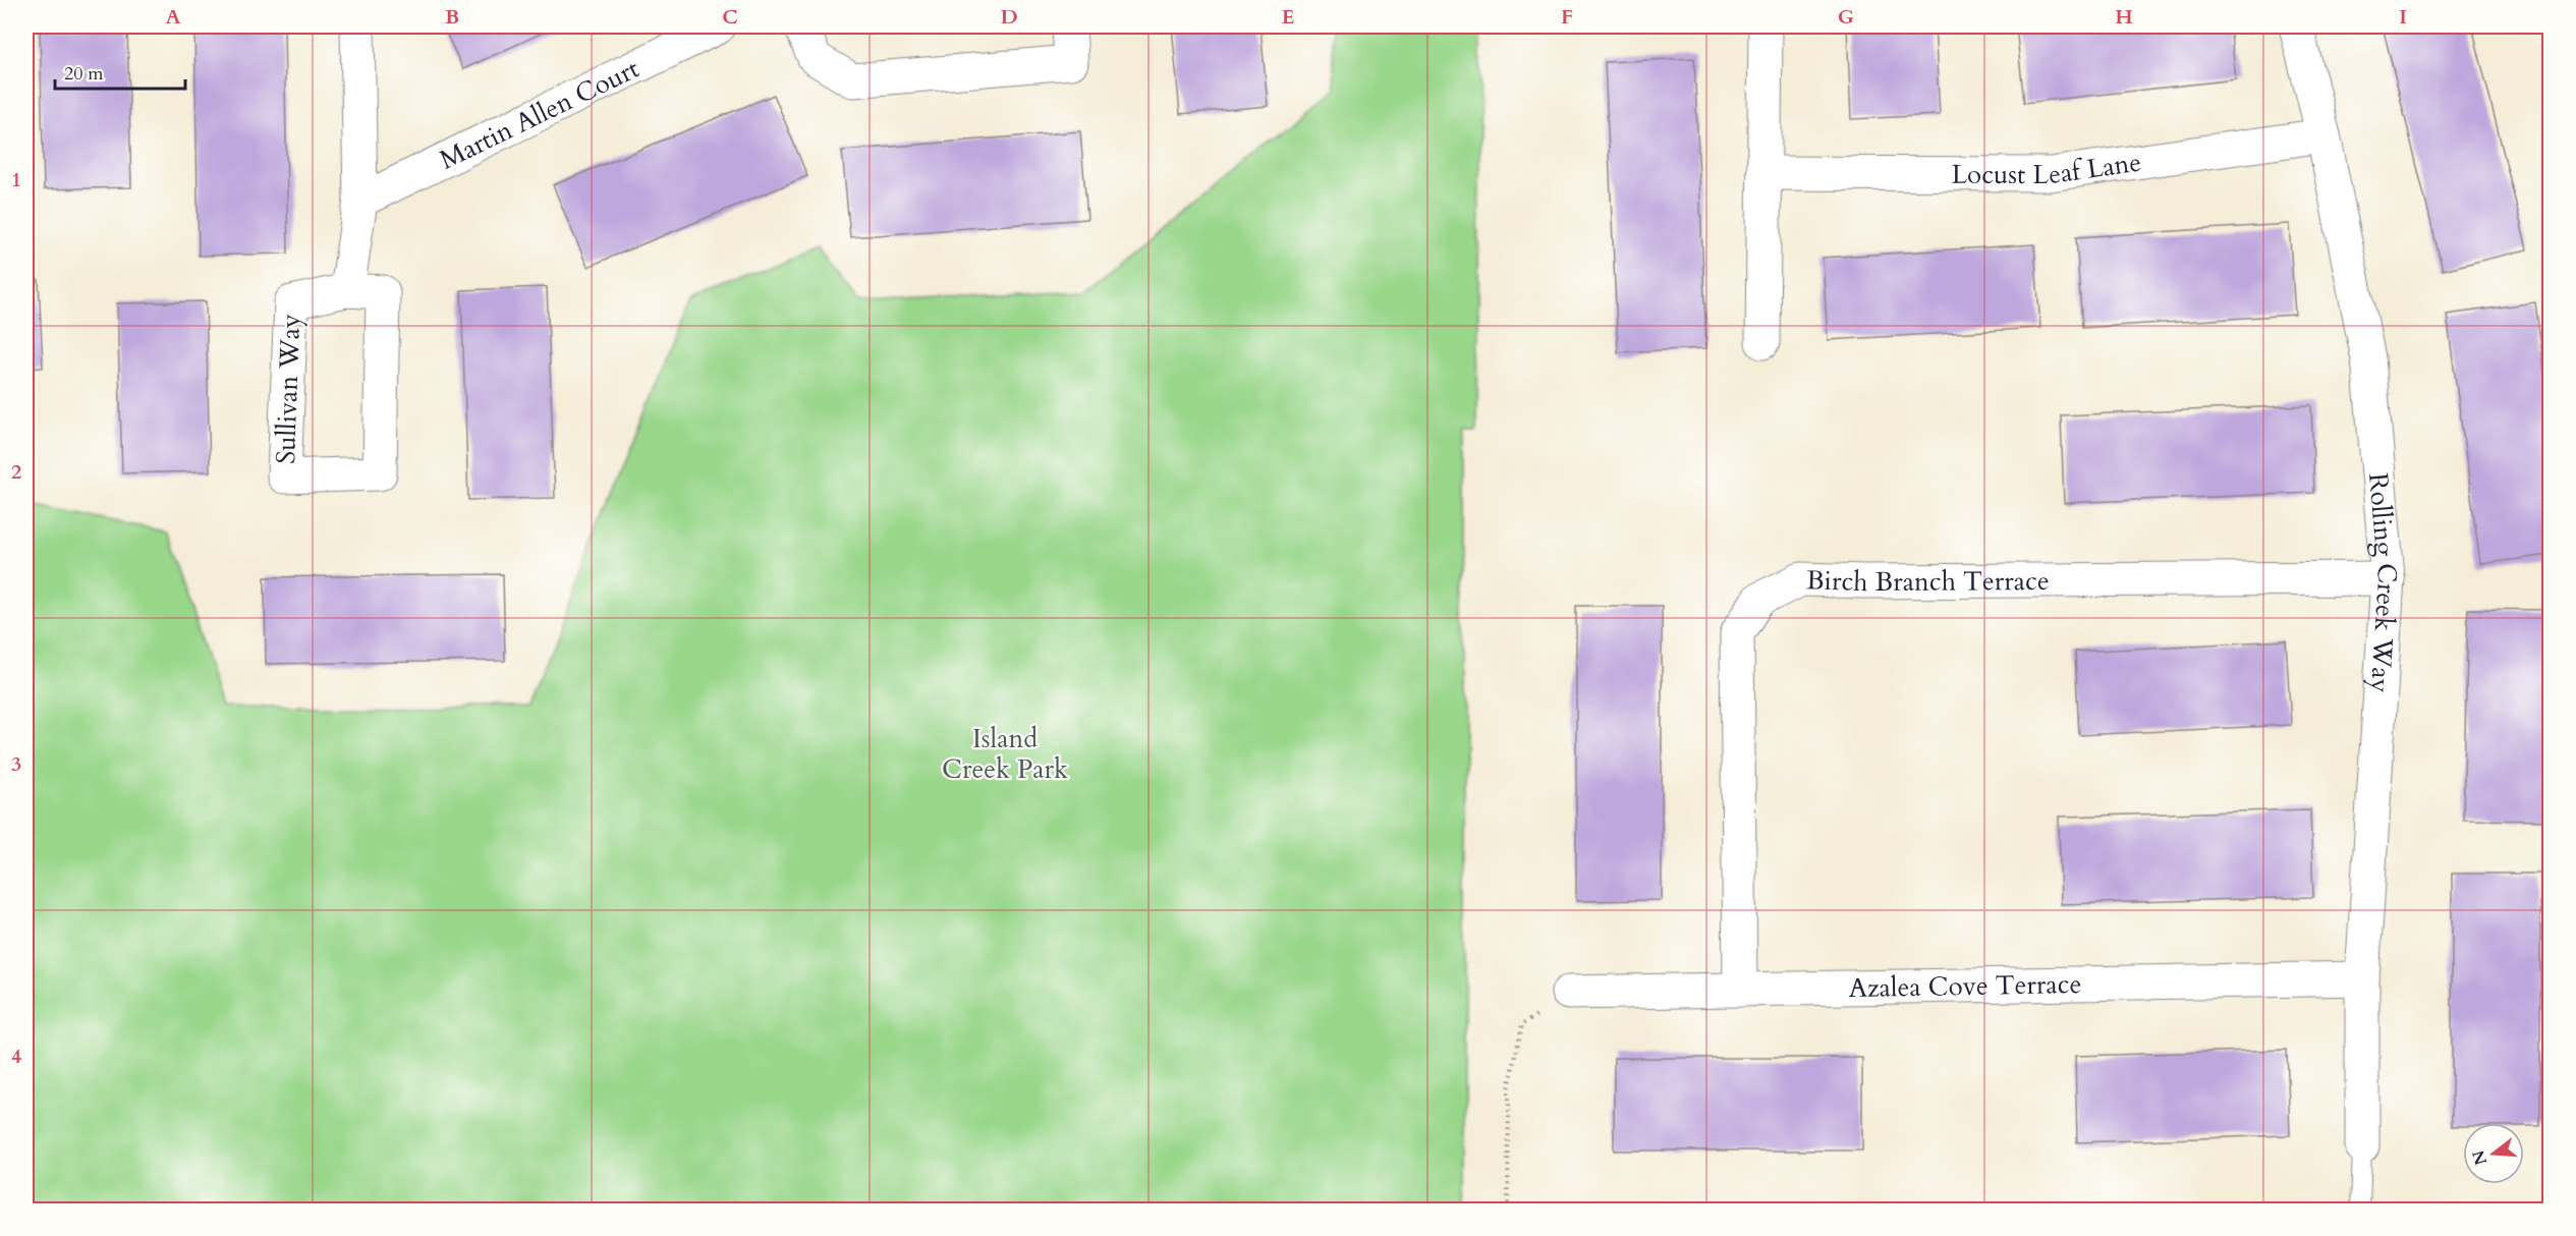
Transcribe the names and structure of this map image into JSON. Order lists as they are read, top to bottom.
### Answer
{
  "streets": {
    "street": [
      "Martin Allen Court",
      "Locust Leaf Lane",
      "Sullivan Way",
      "Birch Branch Terrace",
      "Rolling Creek Way",
      "Azalea Cove Terrace"
    ]
  },
  "crossings": [
    ["Locust Leaf Lane", "Rolling Creek Way"],
    ["Birch Branch Terrace", "Rolling Creek Way"],
    ["Birch Branch Terrace", "Azalea Cove Terrace"],
    ["Rolling Creek Way", "Azalea Cove Terrace"]
  ],
  "parks": ["Island Creek Park"],
  "scale_bar": "20 m",
  "north": "left",
  "grid": {
    "columns": [
      "A",
      "B",
      "C",
      "D",
      "E",
      "F",
      "G",
      "H",
      "I"
    ],
    "rows": [
      "1",
      "2",
      "3",
      "4"
    ]
  }
}
